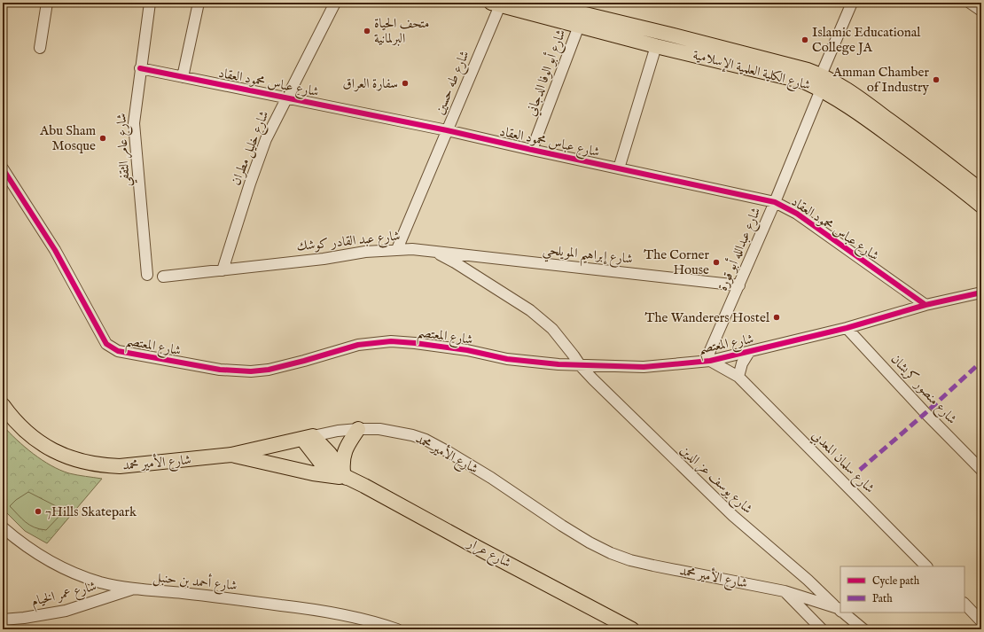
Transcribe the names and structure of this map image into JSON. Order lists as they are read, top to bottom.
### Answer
{
  "streets": {
    "main road": ["شارع الكلية العلمية الإسلامية", "شارع الأمير محمد", "شارع عرار"],
    "street": [
      "شارع أبو الوفا الدجاني",
      "شارع عباس محمود العقاد",
      "شارع طه حسين",
      "شارع خليل مطران",
      "شارع عامر الثقفي",
      "شارع عبد القادر كوشك",
      "شارع عبدالله أبو قورة",
      "شارع إبراهيم المويلحي",
      "شارع المعتصم",
      "شارع منصور كريشان",
      "شارع سلمان المعدبي",
      "شارع يوسف عز الدين",
      "شارع أحمد بن حنبل",
      "شارع عمر الخيام"
    ]
  },
  "crossings": [
    ["شارع الكلية العلمية الإسلامية", "شارع أبو الوفا الدجاني"],
    ["شارع الكلية العلمية الإسلامية", "شارع طه حسين"],
    ["شارع الكلية العلمية الإسلامية", "شارع عبدالله أبو قورة"],
    ["شارع أبو الوفا الدجاني", "شارع عباس محمود العقاد"],
    ["شارع عباس محمود العقاد", "شارع طه حسين"],
    ["شارع عباس محمود العقاد", "شارع خليل مطران"],
    ["شارع عباس محمود العقاد", "شارع عامر الثقفي"],
    ["شارع عباس محمود العقاد", "شارع عبدالله أبو قورة"],
    ["شارع عباس محمود العقاد", "شارع المعتصم"],
    ["شارع طه حسين", "شارع عبد القادر كوشك"],
    ["شارع خليل مطران", "شارع عبد القادر كوشك"],
    ["شارع عبد القادر كوشك", "شارع إبراهيم المويلحي"],
    ["شارع عبد القادر كوشك", "شارع المعتصم"],
    ["شارع عبد القادر كوشك", "شارع يوسف عز الدين"],
    ["شارع عبدالله أبو قورة", "شارع إبراهيم المويلحي"],
    ["شارع عبدالله أبو قورة", "شارع المعتصم"],
    ["شارع عبدالله أبو قورة", "شارع سلمان المعدبي"],
    ["شارع المعتصم", "شارع منصور كريشان"],
    ["شارع المعتصم", "شارع سلمان المعدبي"],
    ["شارع المعتصم", "شارع يوسف عز الدين"],
    ["شارع الأمير محمد", "شارع يوسف عز الدين"],
    ["شارع الأمير محمد", "شارع عرار"],
    ["شارع أحمد بن حنبل", "شارع عمر الخيام"]
  ],
  "places": [
    "متحف الحياة البرلمانية",
    "Islamic Educational College JA",
    "Amman Chamber of Industry",
    "سفارة العراق",
    "Abu Sham Mosque",
    "The Corner House",
    "The Wanderers Hostel",
    "7Hills Skatepark"
  ],
  "legend": ["Cycle path", "Path"]
}
